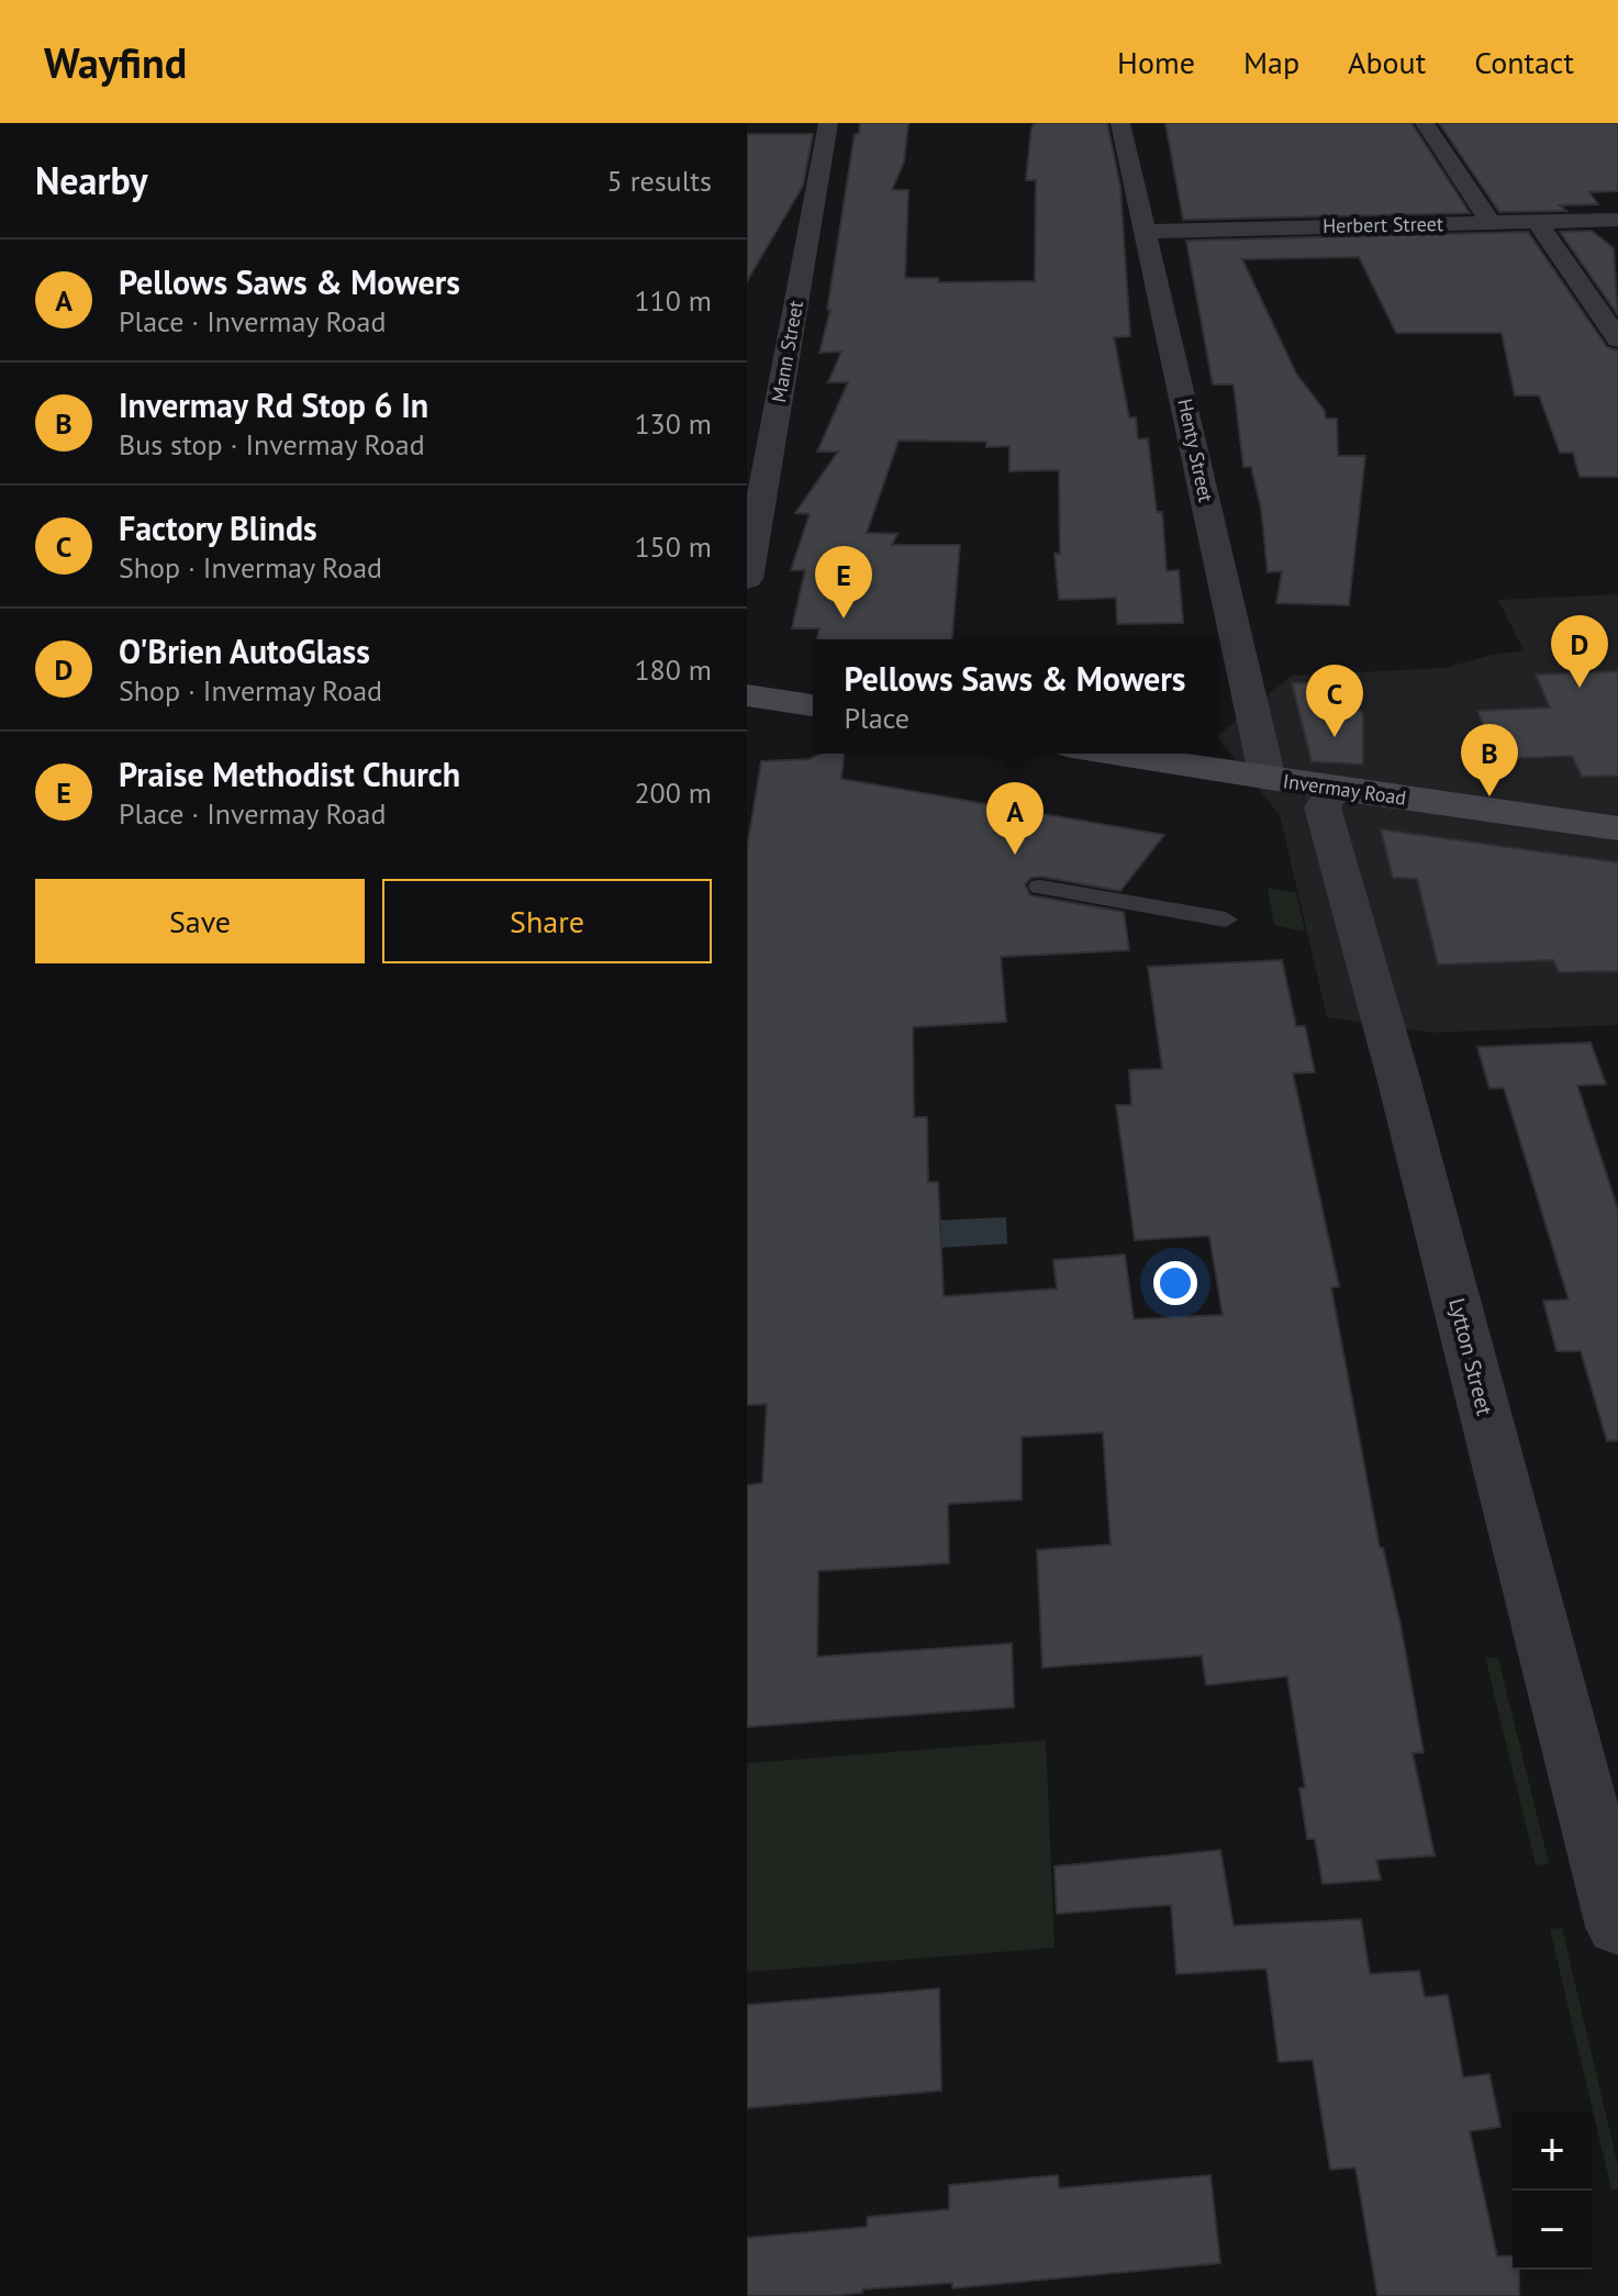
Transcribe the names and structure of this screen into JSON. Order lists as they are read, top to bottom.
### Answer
{
  "streets": {
    "main road": ["Invermay Road"],
    "street": [
      "Herbert Street",
      "Mann Street",
      "Henty Street",
      "Lytton Street"
    ]
  },
  "crossings": [
    ["Herbert Street", "Henty Street"],
    ["Henty Street", "Invermay Road"],
    ["Invermay Road", "Lytton Street"]
  ],
  "page": {
    "header": "Wayfind",
    "nav": [
      "Home",
      "Map",
      "About",
      "Contact"
    ],
    "heading": ["Nearby", "5 results"],
    "list": [
      {
        "mark": "A",
        "name": "Pellows Saws & Mowers",
        "note": "Place · Invermay Road",
        "value": "110 m"
      },
      {
        "mark": "B",
        "name": "Invermay Rd Stop 6 In",
        "note": "Bus stop · Invermay Road",
        "value": "130 m"
      },
      {
        "mark": "C",
        "name": "Factory Blinds",
        "note": "Shop · Invermay Road",
        "value": "150 m"
      },
      {
        "mark": "D",
        "name": "O'Brien AutoGlass",
        "note": "Shop · Invermay Road",
        "value": "180 m"
      },
      {
        "mark": "E",
        "name": "Praise Methodist Church",
        "note": "Place · Invermay Road",
        "value": "200 m"
      }
    ],
    "pins": [
      "E",
      "D",
      "C",
      "B",
      "A"
    ],
    "popup": ["Pellows Saws & Mowers", "Place"],
    "buttons": ["Save", "Share"],
    "map_buttons": ["+", "−"]
  }
}
